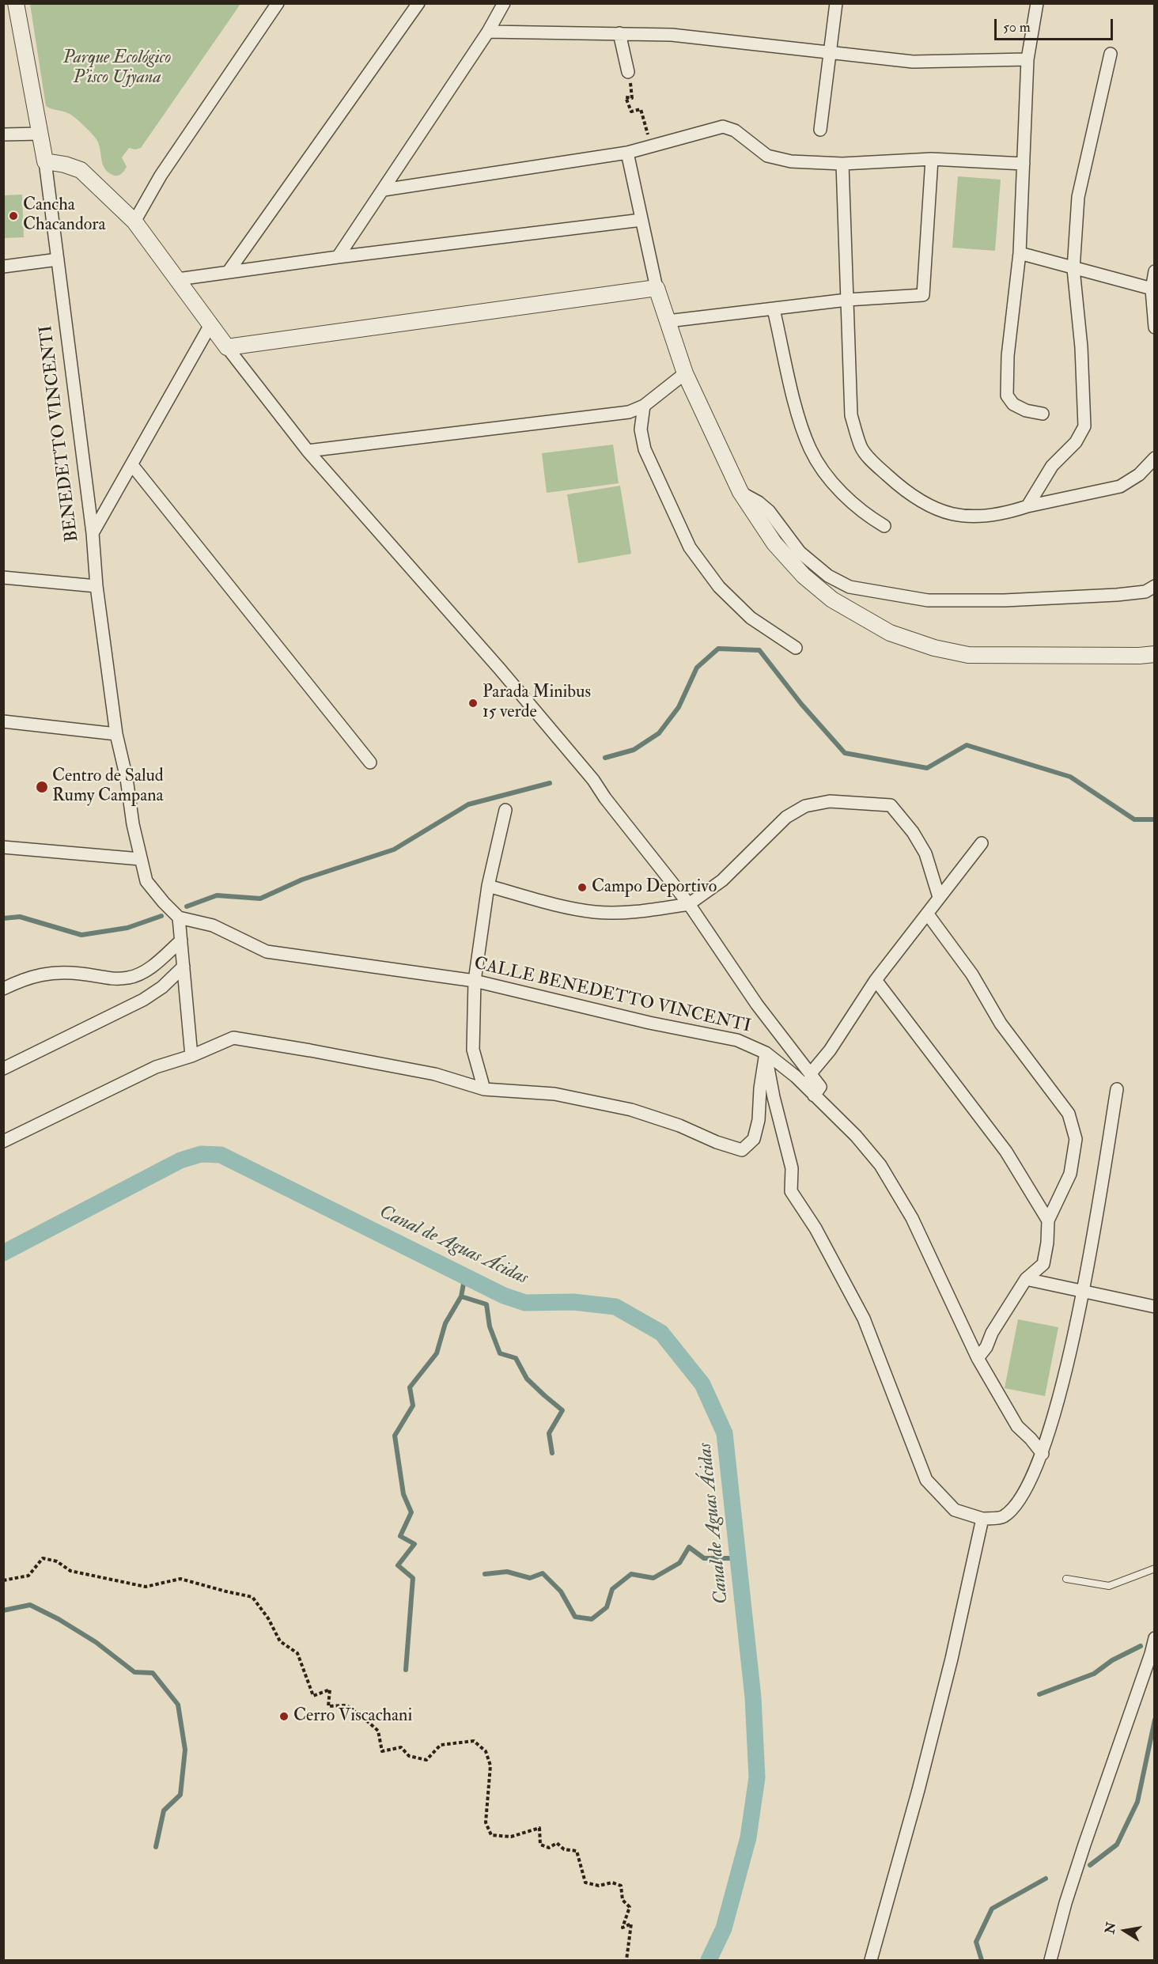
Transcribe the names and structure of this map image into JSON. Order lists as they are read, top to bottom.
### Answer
{
  "streets": {
    "street": ["BENEDETTO VINCENTI", "CALLE BENEDETTO VINCENTI"]
  },
  "water": ["Canal de Aguas Ácidas"],
  "parks": ["Parque Ecológico P'isco Ujyana"],
  "places": [
    "Cancha Chacandora",
    "Parada Minibus 15 verde",
    "Centro de Salud Rumy Campana",
    "Campo Deportivo",
    "Cerro Viscachani"
  ],
  "scale_bar": "50 m",
  "north": "left"
}
